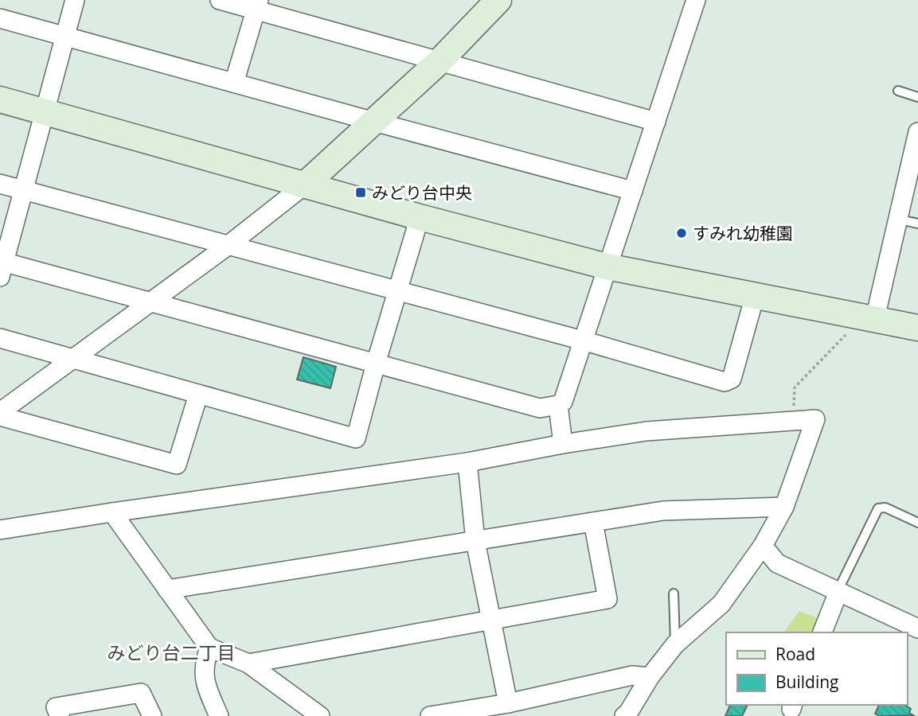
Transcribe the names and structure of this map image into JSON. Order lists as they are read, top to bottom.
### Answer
{
  "districts": ["みどり台二丁目"],
  "places": {
    "transit": ["みどり台中央"],
    "other": ["すみれ幼稚園"]
  },
  "legend": ["Road", "Building"]
}
